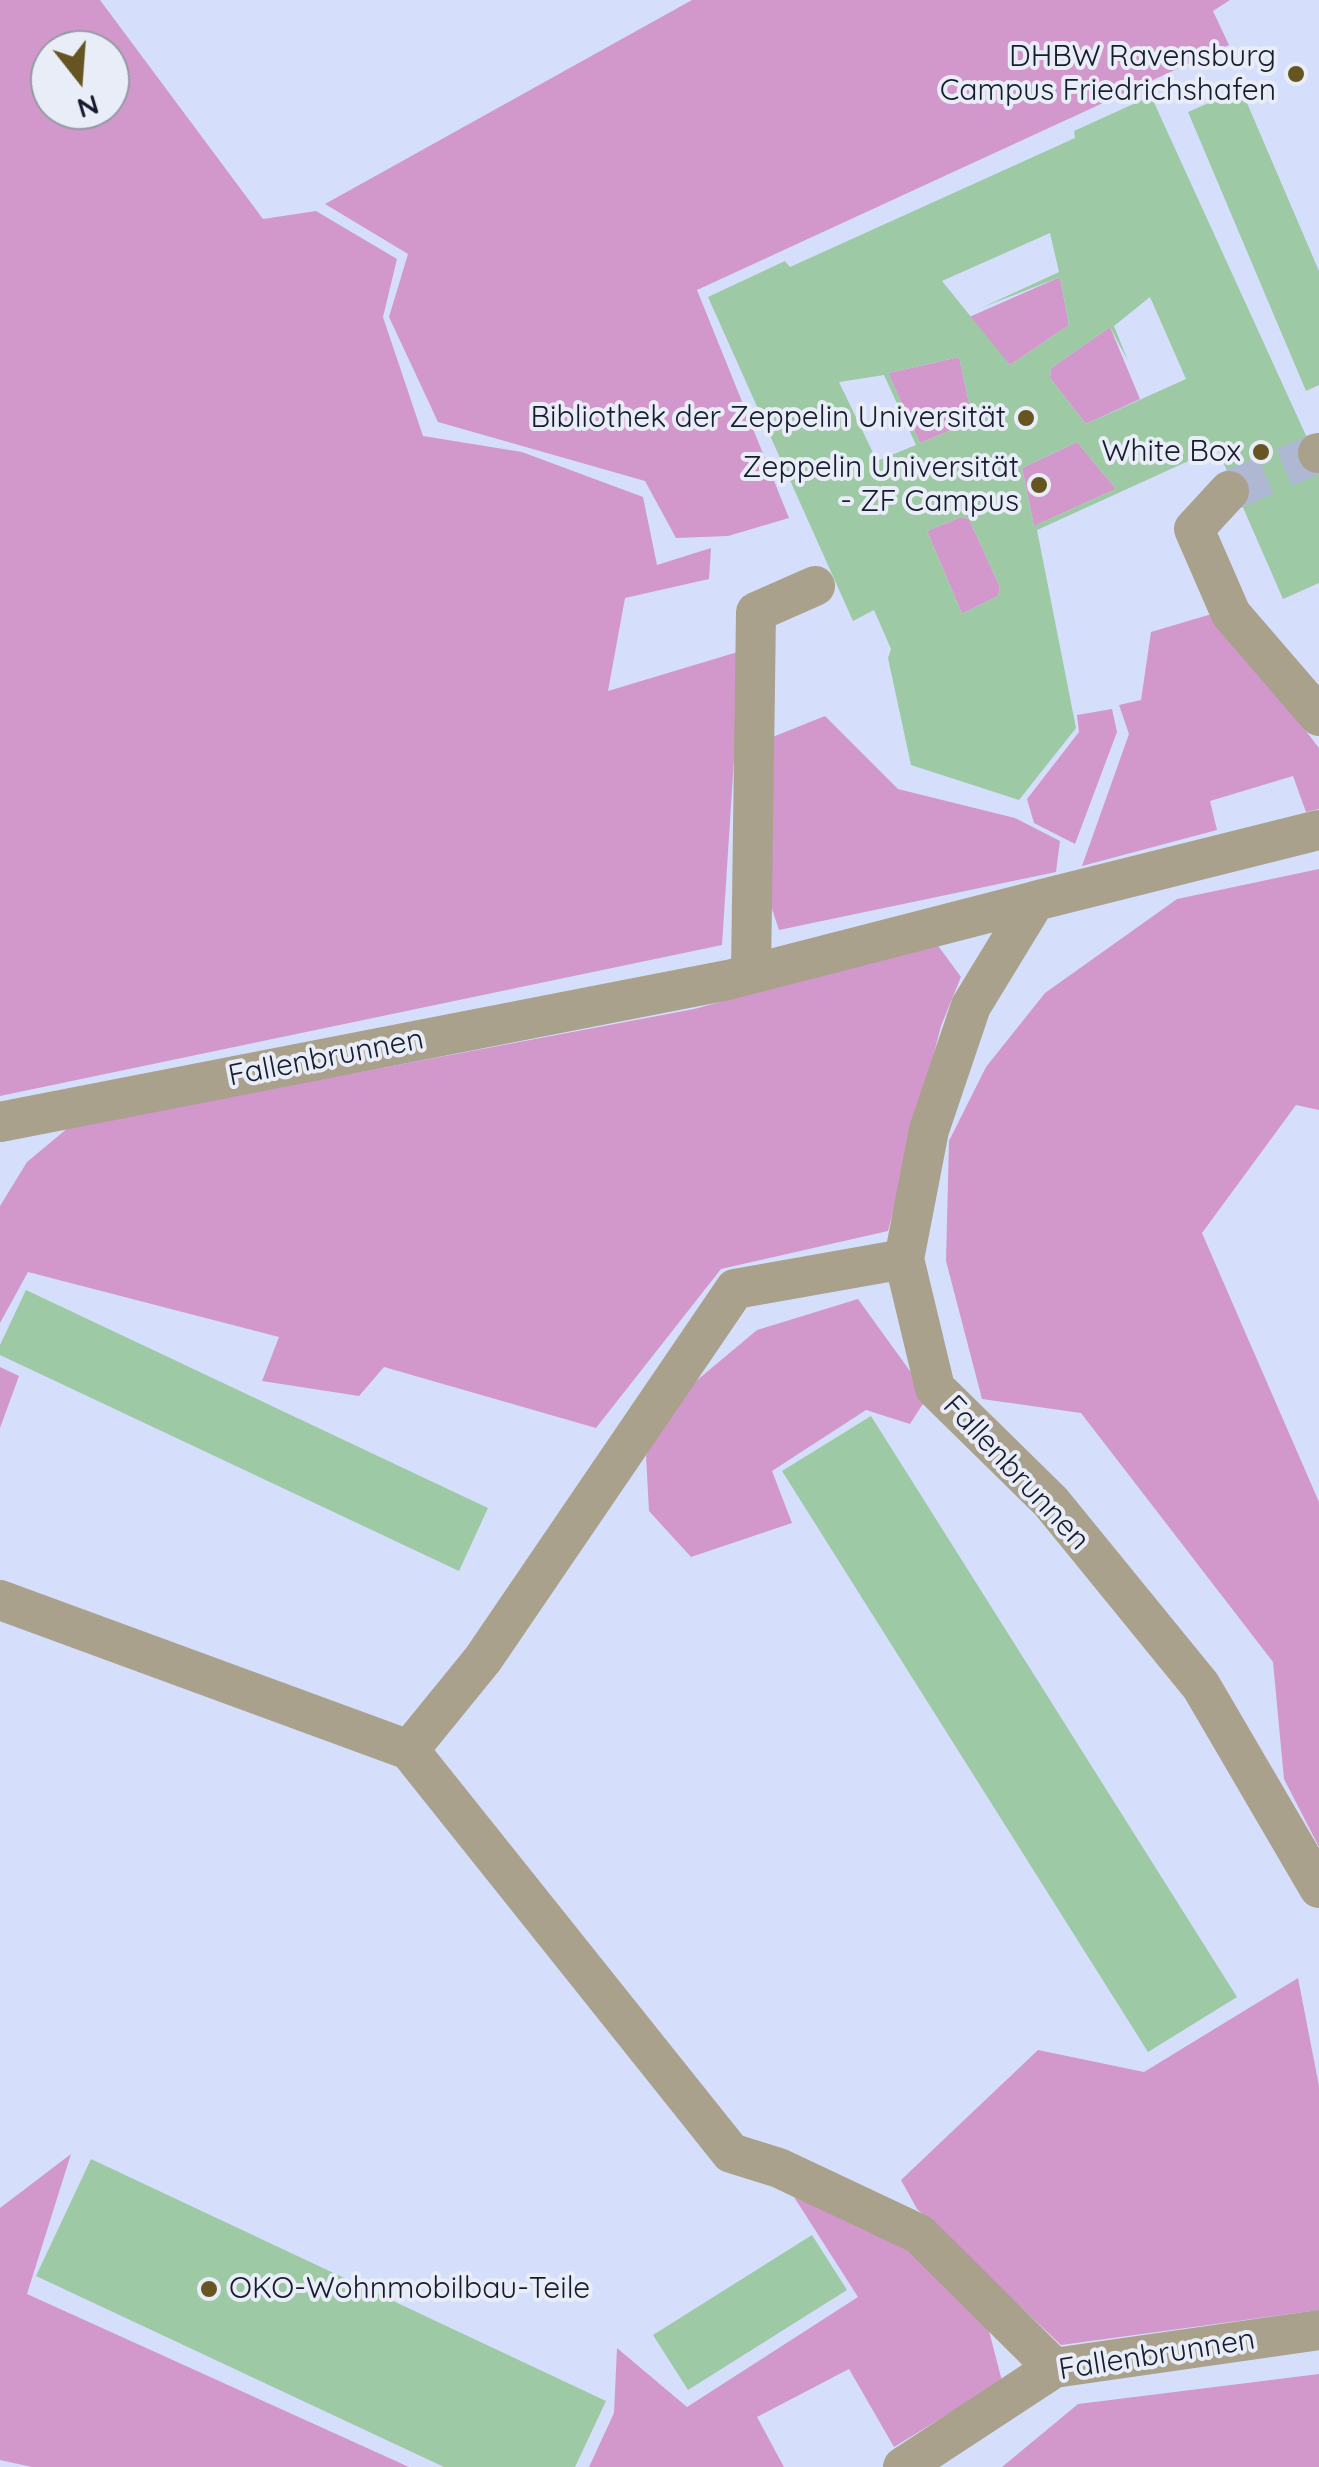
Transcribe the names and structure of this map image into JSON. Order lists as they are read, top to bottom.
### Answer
{
  "streets": {
    "street": ["Fallenbrunnen"]
  },
  "places": [
    "DHBW Ravensburg Campus Friedrichshafen",
    "Bibliothek der Zeppelin Universität",
    "White Box",
    "Zeppelin Universität - ZF Campus",
    "OKO-Wohnmobilbau-Teile"
  ],
  "north": "bottom"
}
